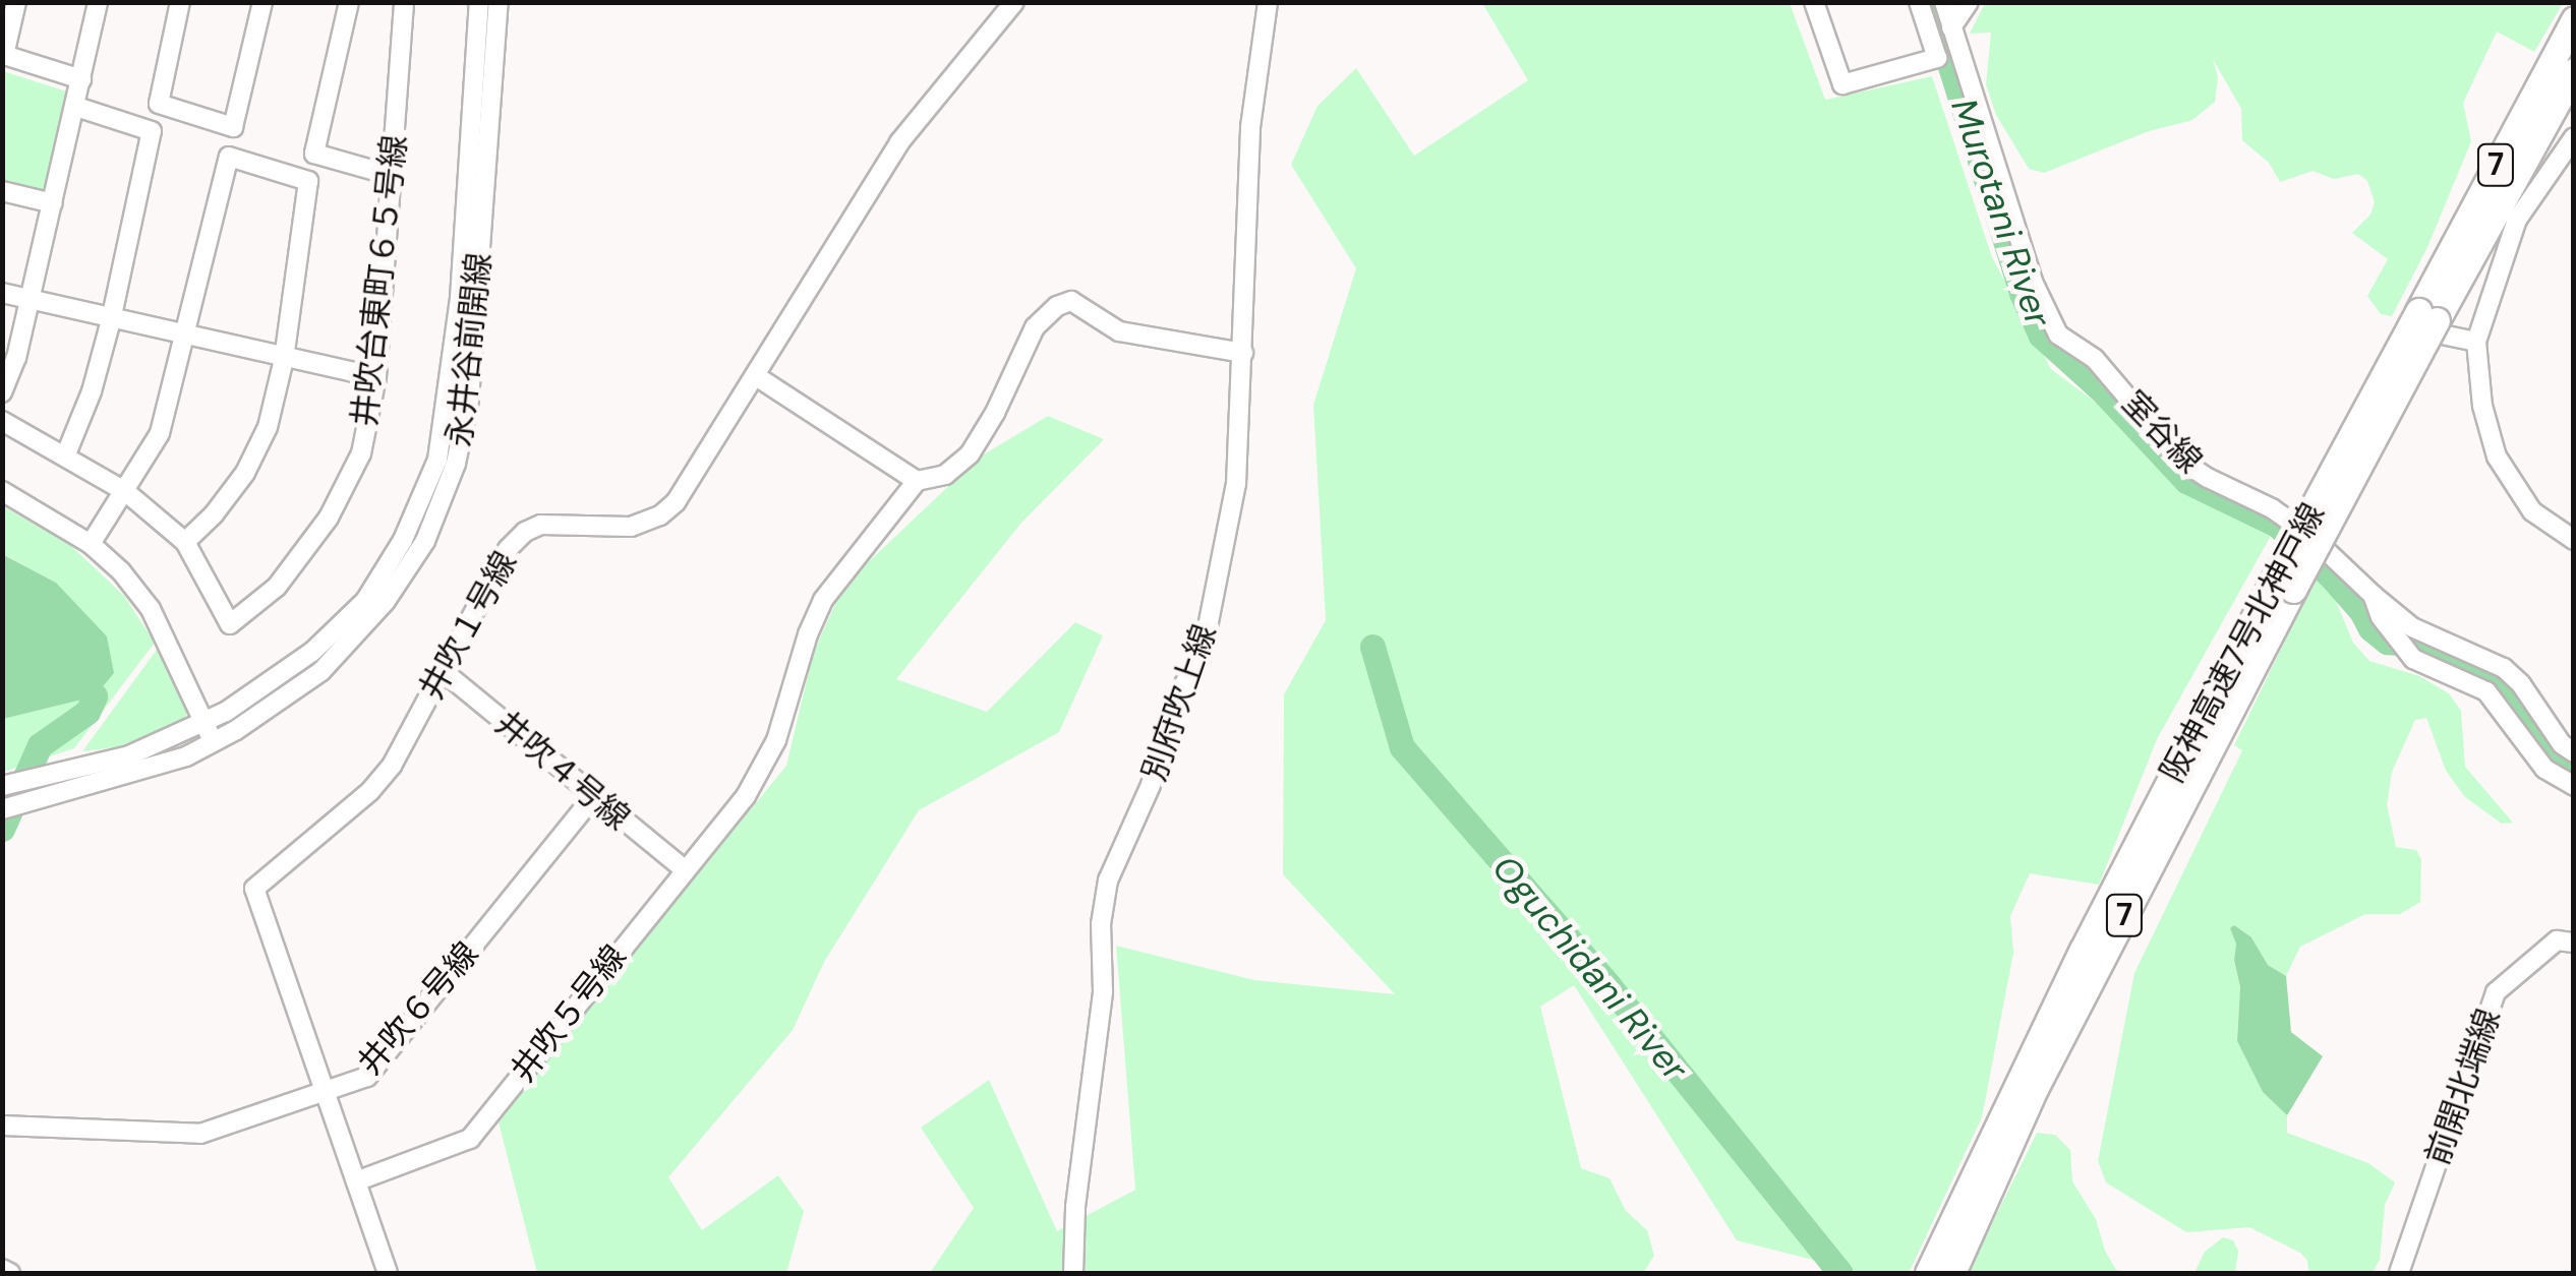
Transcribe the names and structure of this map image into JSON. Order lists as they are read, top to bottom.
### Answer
{
  "streets": {
    "highway": ["7", "阪神高速7号北神戸線"],
    "street": [
      "井吹台東町６５号線",
      "永井谷前開線",
      "室谷線",
      "井吹１号線",
      "別府吹上線",
      "井吹４号線",
      "井吹６号線",
      "井吹５号線",
      "前開北端線"
    ]
  },
  "crossings": [
    ["井吹１号線", "井吹４号線"],
    ["井吹１号線", "井吹６号線"],
    ["井吹１号線", "井吹５号線"],
    ["井吹４号線", "井吹６号線"],
    ["井吹４号線", "井吹５号線"]
  ],
  "water": ["Murotani River", "Oguchidani River"]
}
